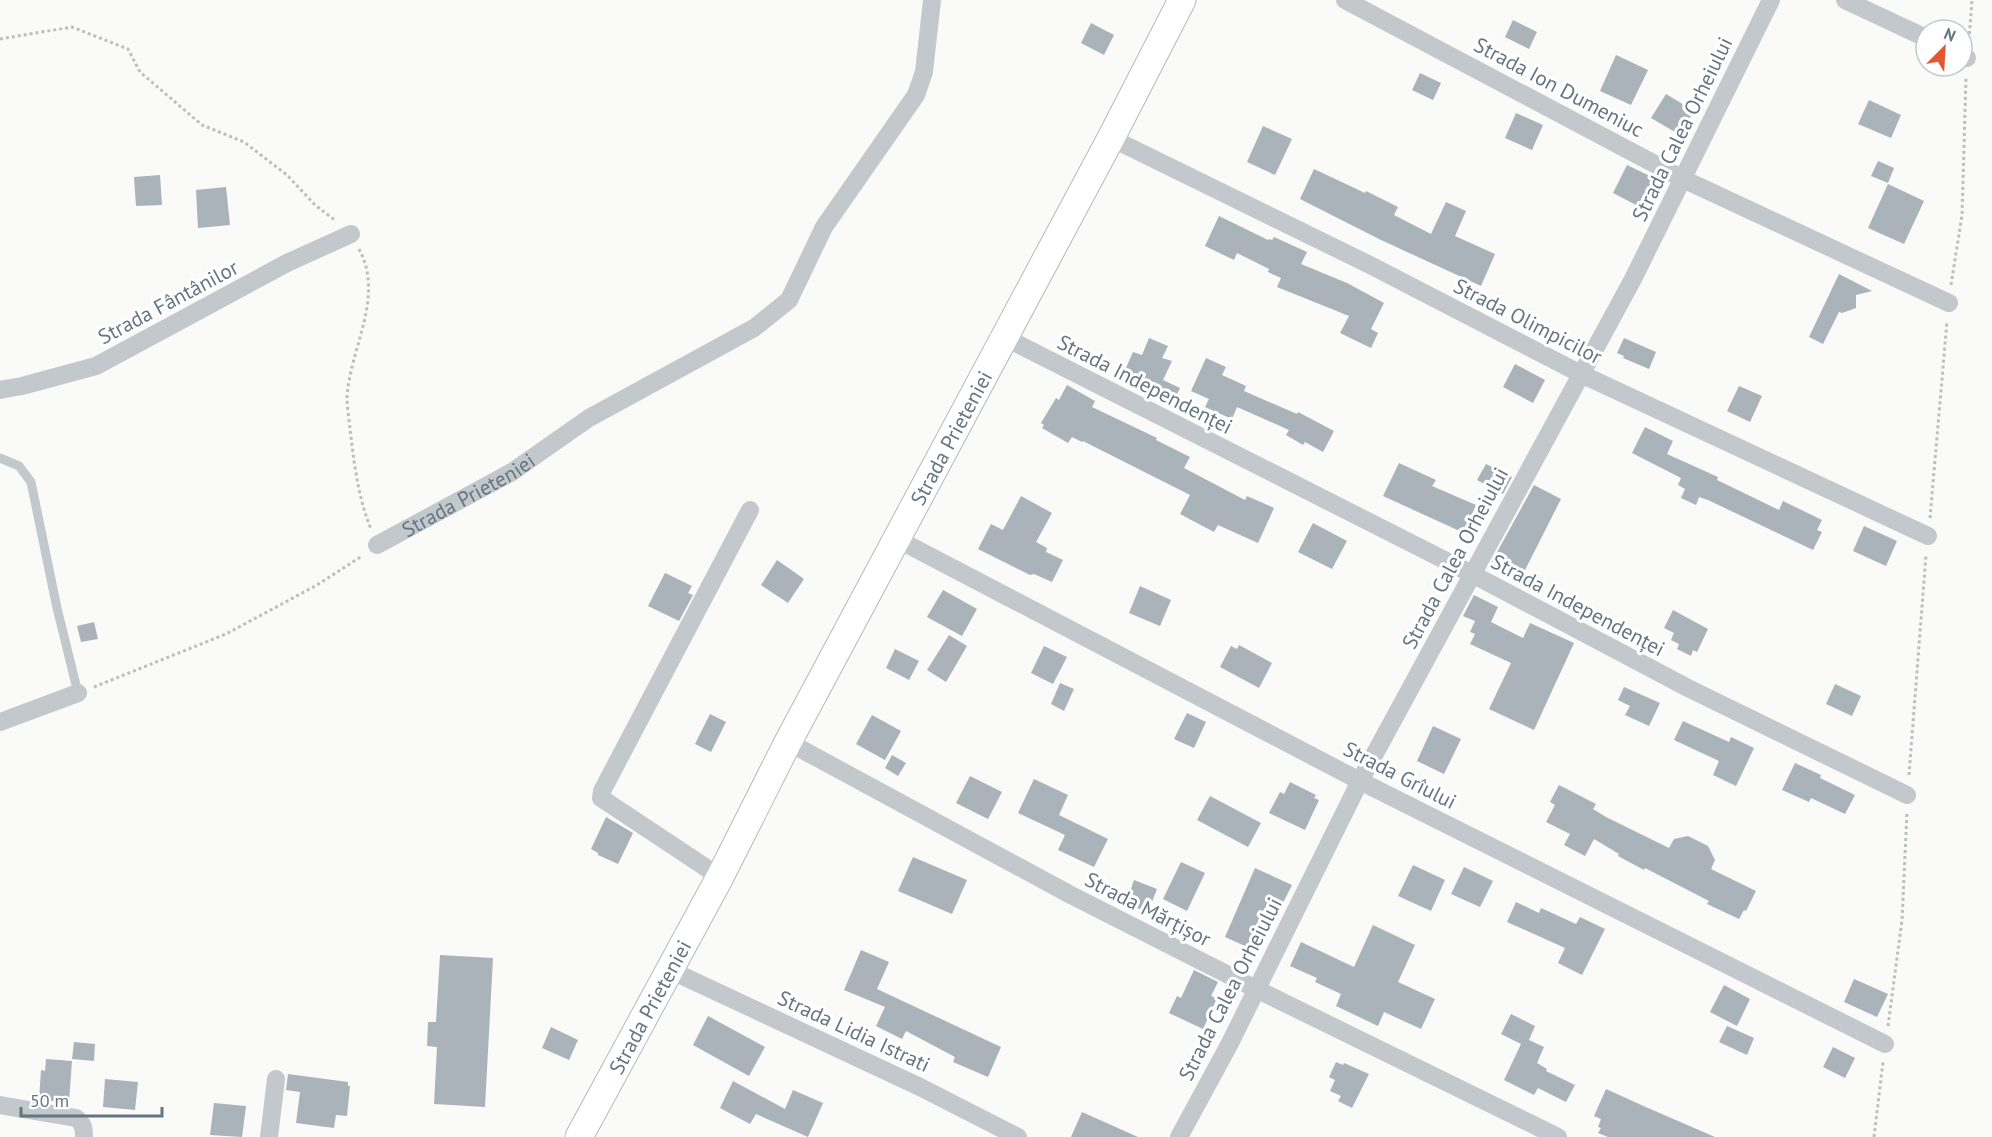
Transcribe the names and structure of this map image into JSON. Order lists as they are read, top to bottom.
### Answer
{
  "streets": {
    "street": [
      "Strada Ion Dumeniuc",
      "Strada Calea Orheiului",
      "Strada Fântânilor",
      "Strada Olimpicilor",
      "Strada Independenței",
      "Strada Prieteniei",
      "Strada Grîului",
      "Strada Mărțișor",
      "Strada Lidia Istrati"
    ]
  },
  "crossings": [
    ["Strada Ion Dumeniuc", "Strada Calea Orheiului"],
    ["Strada Calea Orheiului", "Strada Olimpicilor"],
    ["Strada Calea Orheiului", "Strada Independenței"],
    ["Strada Calea Orheiului", "Strada Grîului"],
    ["Strada Calea Orheiului", "Strada Mărțișor"],
    ["Strada Olimpicilor", "Strada Prieteniei"],
    ["Strada Independenței", "Strada Prieteniei"],
    ["Strada Prieteniei", "Strada Grîului"],
    ["Strada Prieteniei", "Strada Mărțișor"],
    ["Strada Prieteniei", "Strada Lidia Istrati"]
  ],
  "scale_bar": "50 m",
  "north": "top right"
}
